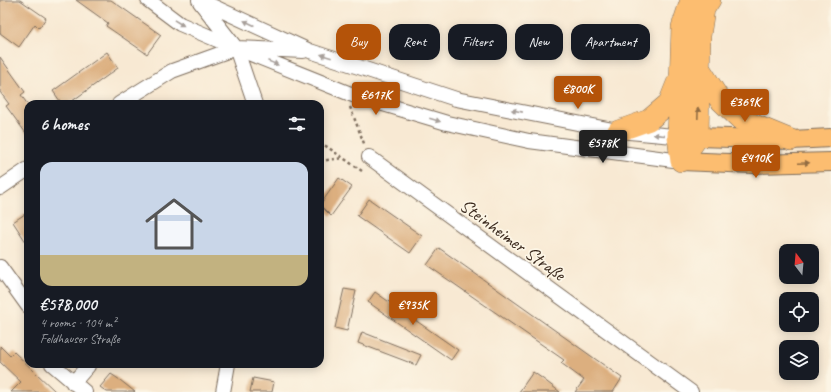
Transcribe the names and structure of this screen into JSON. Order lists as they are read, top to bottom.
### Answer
{
  "streets": {
    "street": ["Steinheimer Straße"]
  },
  "north": "top",
  "page": {
    "chip": [
      "Buy",
      "Rent",
      "Filters",
      "New",
      "Apartment"
    ],
    "price": [
      "€800K",
      "€617K",
      "€369K",
      "€578K",
      "€410K",
      "€935K"
    ],
    "heading": "6 homes",
    "list": [
      {
        "name": "€578,000",
        "note": "4 rooms · 104 m² · Feldhauser Straße"
      }
    ]
  }
}
